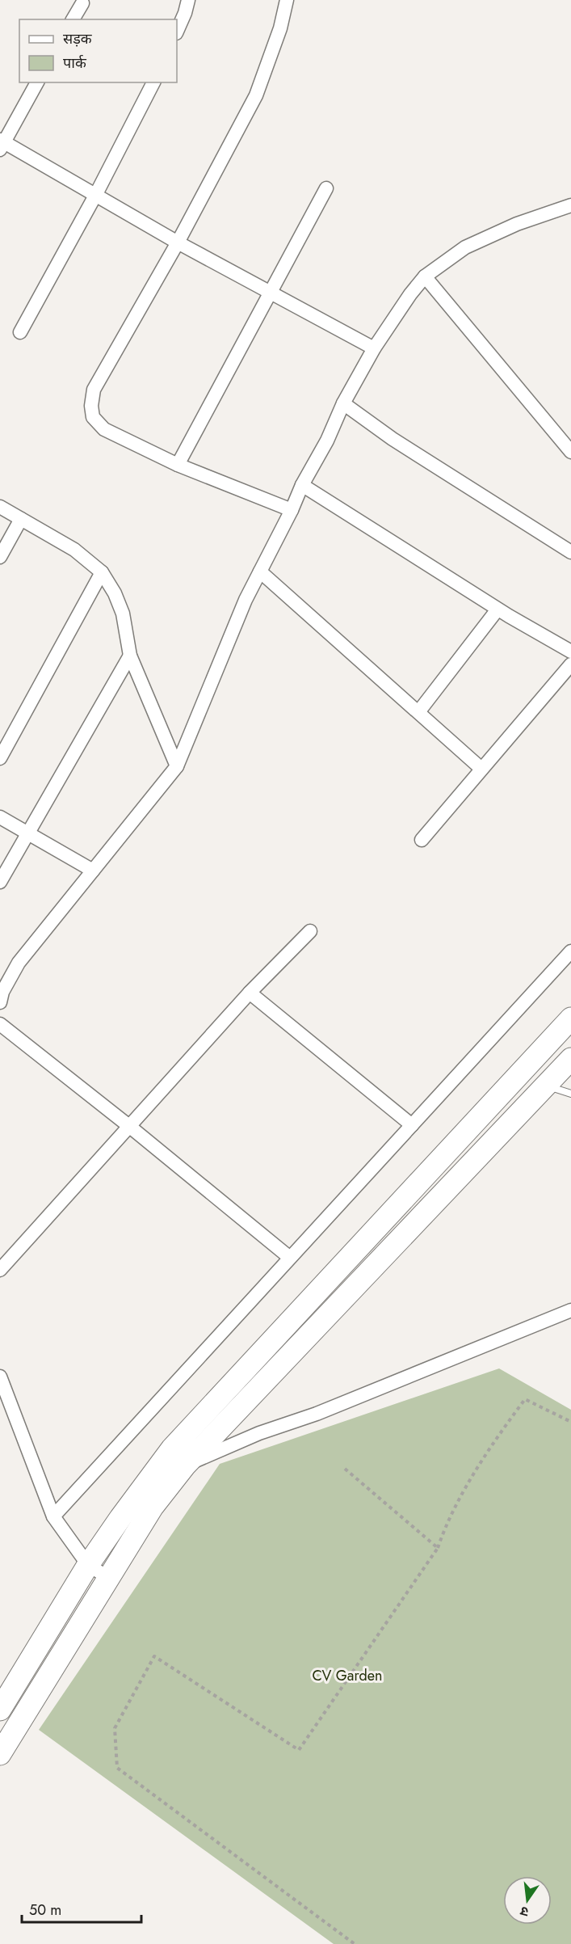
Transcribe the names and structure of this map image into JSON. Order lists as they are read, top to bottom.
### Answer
{
  "parks": ["CV Garden"],
  "legend": ["सड़क", "पार्क"],
  "scale_bar": "50 m",
  "north": "bottom"
}
